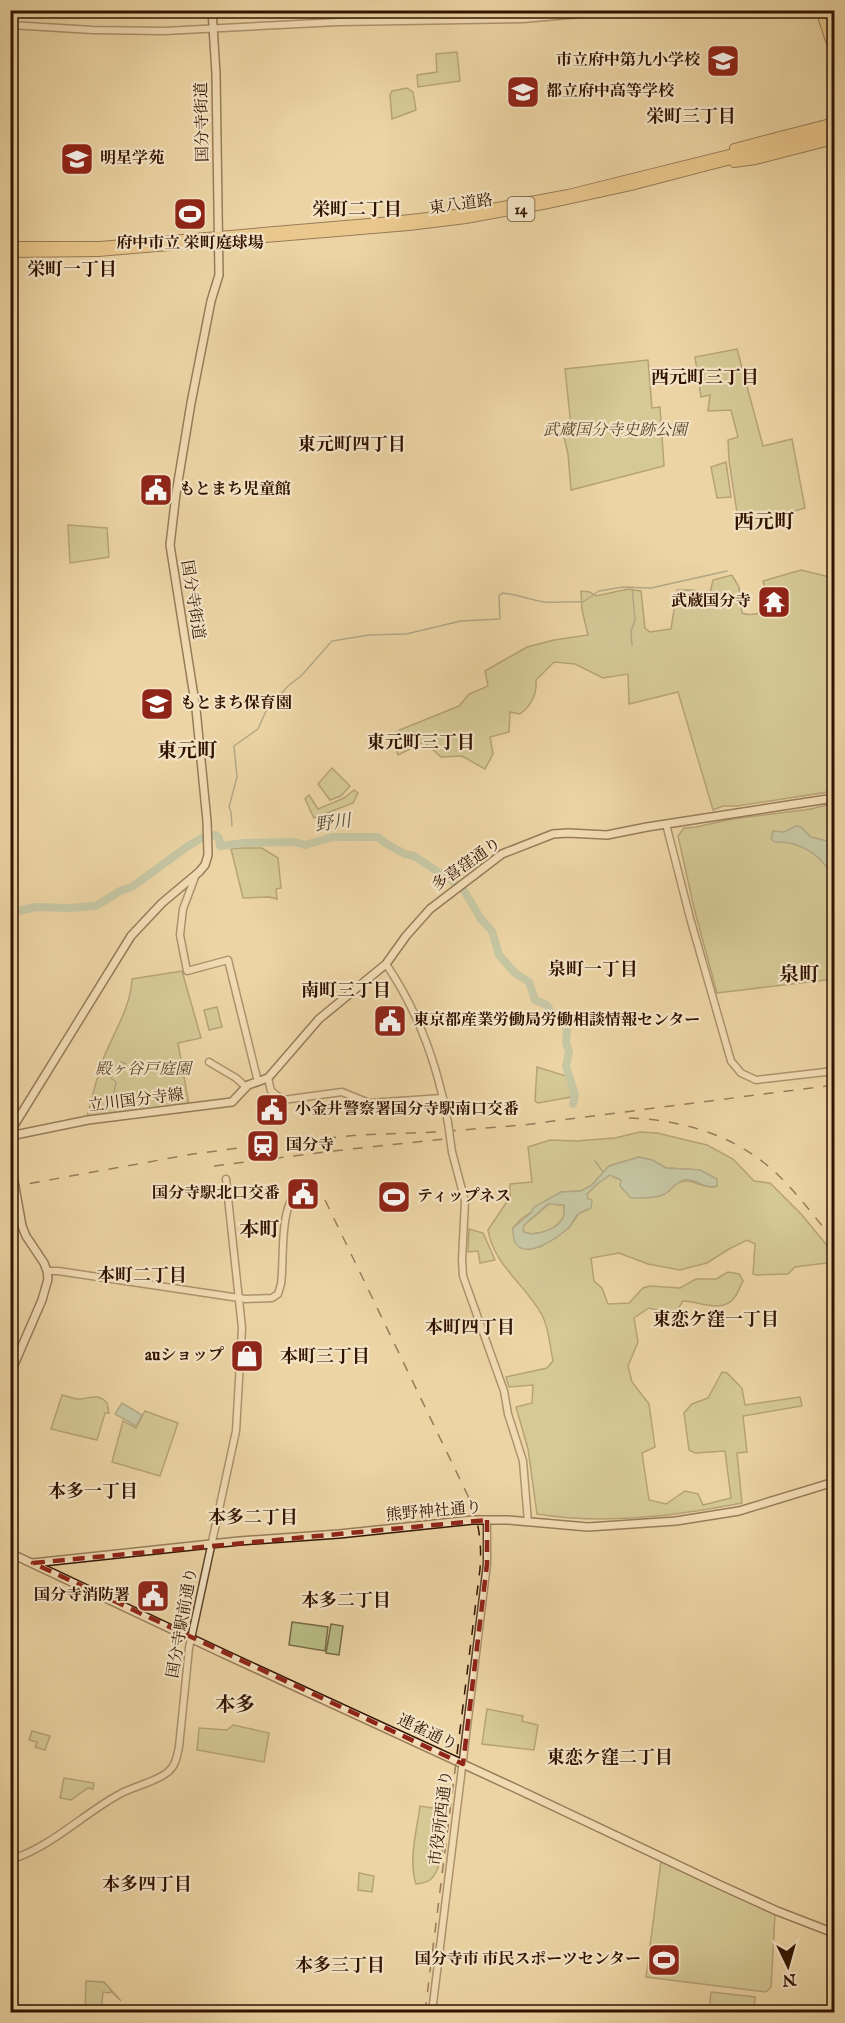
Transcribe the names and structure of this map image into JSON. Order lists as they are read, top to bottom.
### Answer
{
  "streets": {
    "main road": [
      "国分寺街道",
      "東八道路",
      "14",
      "多喜窪通り",
      "立川国分寺線",
      "熊野神社通り",
      "連雀通り"
    ],
    "street": ["国分寺駅前通り", "市役所西通り"]
  },
  "crossings": [
    ["国分寺街道", "東八道路"],
    ["国分寺街道", "立川国分寺線"],
    ["東八道路", "14"],
    ["多喜窪通り", "立川国分寺線"],
    ["熊野神社通り", "国分寺駅前通り"],
    ["熊野神社通り", "連雀通り"],
    ["熊野神社通り", "市役所西通り"],
    ["国分寺駅前通り", "連雀通り"],
    ["連雀通り", "市役所西通り"]
  ],
  "districts": [
    "栄町三丁目",
    "栄町二丁目",
    "栄町一丁目",
    "西元町三丁目",
    "東元町四丁目",
    "西元町",
    "東元町三丁目",
    "東元町",
    "泉町一丁目",
    "泉町",
    "南町三丁目",
    "本町",
    "本町二丁目",
    "東恋ケ窪一丁目",
    "本町四丁目",
    "本町三丁目",
    "本多一丁目",
    "本多二丁目",
    "本多二丁目",
    "本多",
    "東恋ケ窪二丁目",
    "本多四丁目",
    "本多三丁目"
  ],
  "water": ["野川"],
  "parks": ["武蔵国分寺史跡公園", "殿ヶ谷戸庭園"],
  "places": {
    "school or university": [
      "市立府中第九小学校",
      "都立府中高等学校",
      "明星学苑",
      "もとまち保育園"
    ],
    "sports": ["府中市立 栄町庭球場", "ティップネス", "国分寺市 市民スポーツセンター"],
    "public building": [
      "もとまち児童館",
      "東京都産業労働局労働相談情報センター",
      "小金井警察署国分寺駅南口交番",
      "国分寺駅北口交番",
      "国分寺消防署"
    ],
    "temple": ["武蔵国分寺"],
    "station": ["国分寺"],
    "shop": ["auショップ"]
  },
  "north": "bottom"
}
